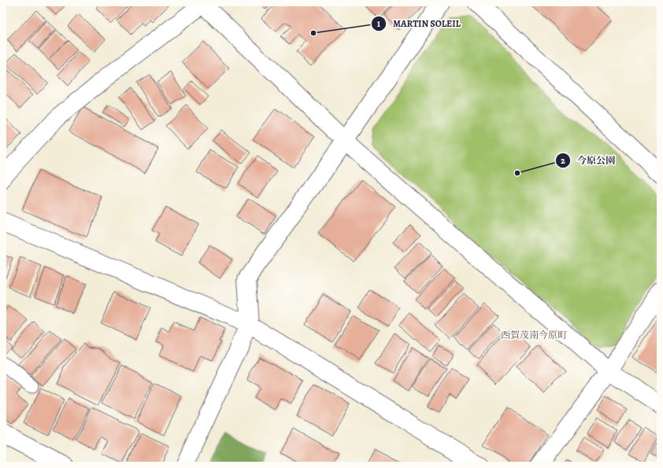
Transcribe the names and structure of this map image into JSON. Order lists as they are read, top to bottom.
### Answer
{
  "districts": ["西賀茂南今原町"],
  "places": ["MARTIN SOLEIL", "今原公園"]
}
